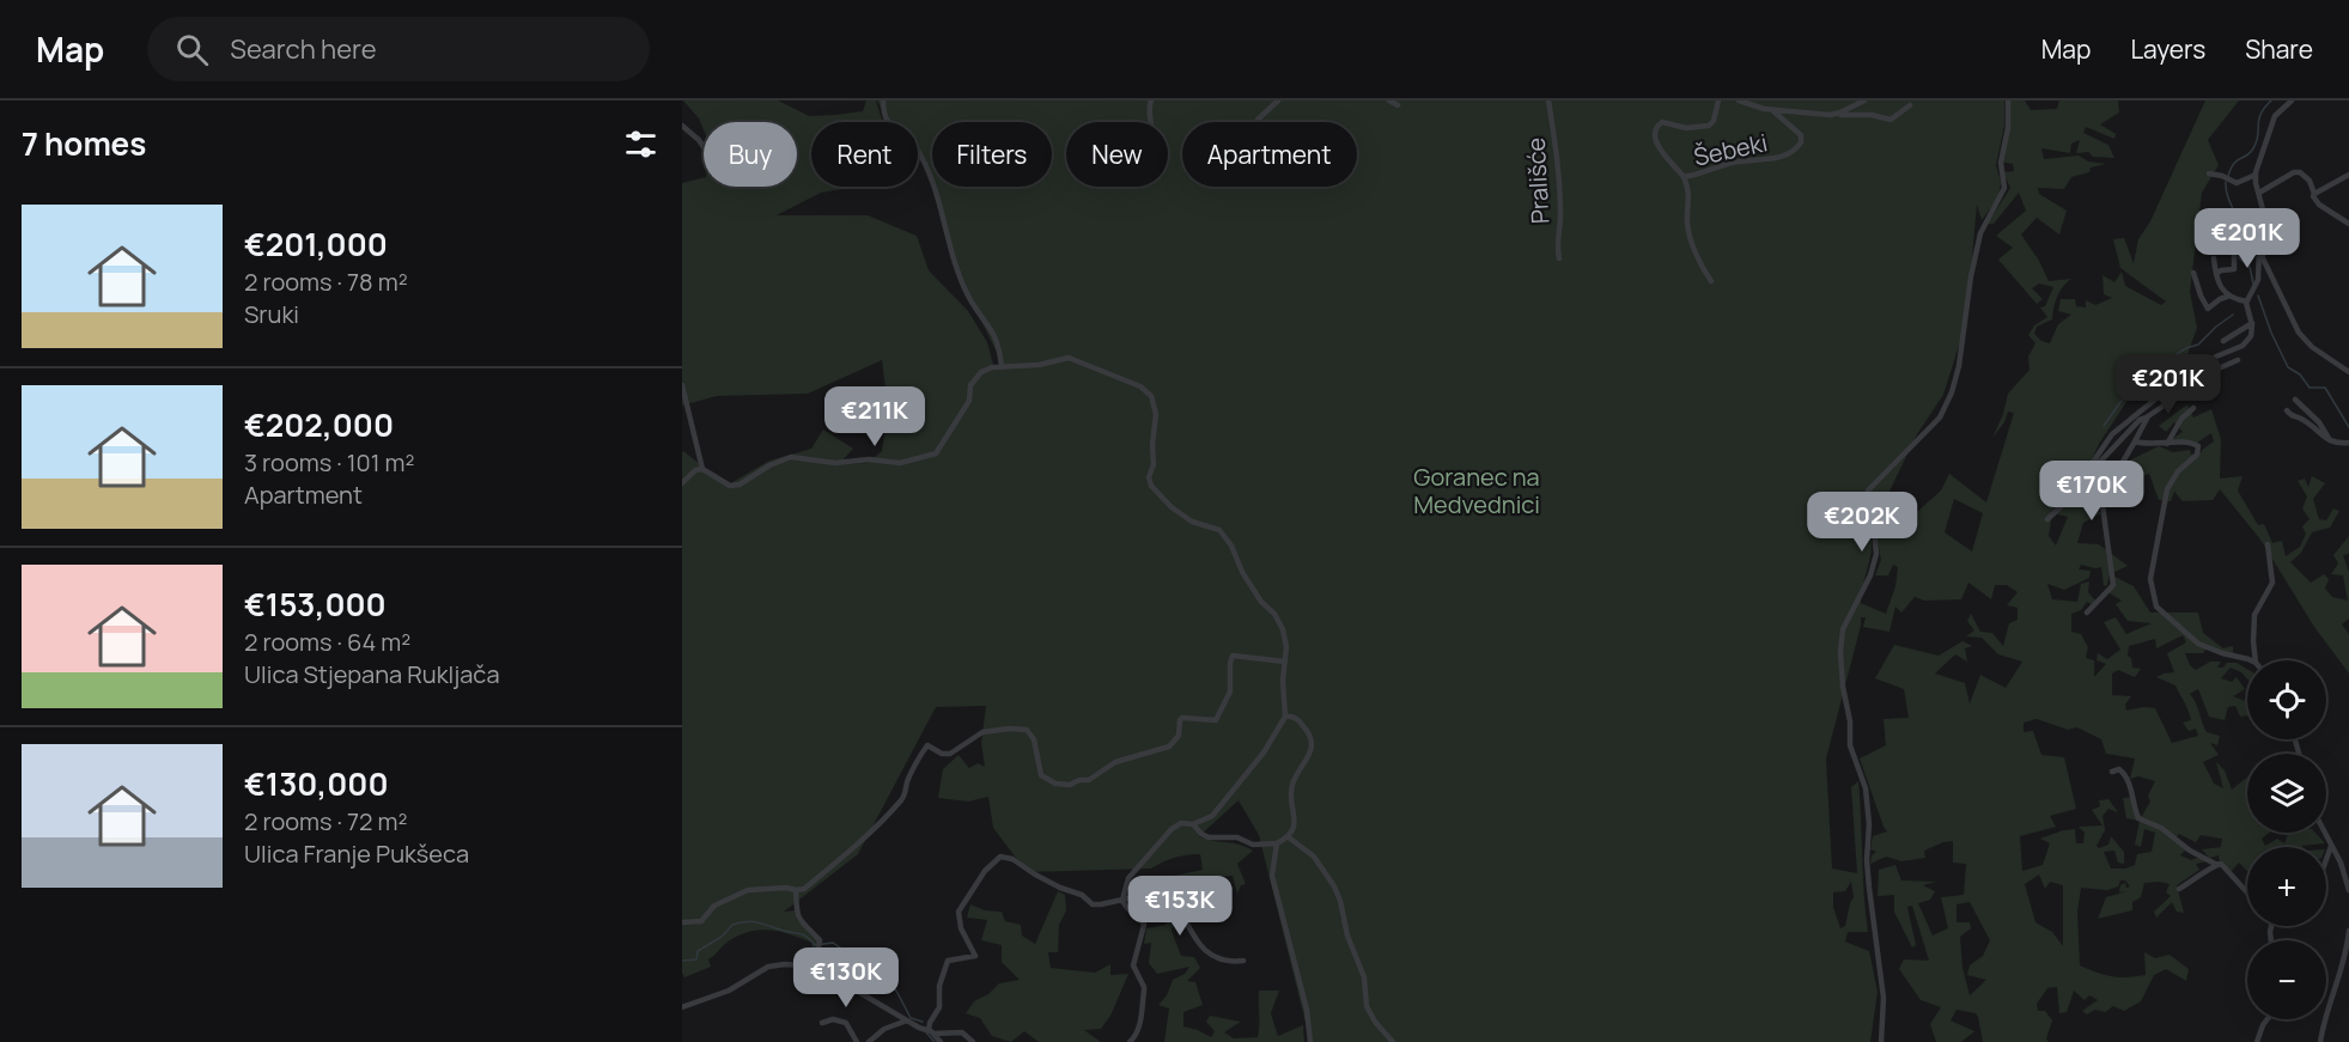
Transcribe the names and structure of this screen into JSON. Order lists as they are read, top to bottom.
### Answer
{
  "streets": {
    "street": ["Šebeki", "Prališće"]
  },
  "parks": ["Goranec na Medvednici"],
  "page": {
    "header": "Map",
    "search": "Search here",
    "nav": ["Map", "Layers", "Share"],
    "heading": "7 homes",
    "chip": [
      "Buy",
      "Rent",
      "Filters",
      "New",
      "Apartment"
    ],
    "list": [
      {
        "name": "€201,000",
        "note": "2 rooms · 78 m² · Sruki"
      },
      {
        "name": "€202,000",
        "note": "3 rooms · 101 m² · Apartment"
      },
      {
        "name": "€153,000",
        "note": "2 rooms · 64 m² · Ulica Stjepana Rukljača"
      },
      {
        "name": "€130,000",
        "note": "2 rooms · 72 m² · Ulica Franje Pukšeca"
      }
    ],
    "price": [
      "€201K",
      "€201K",
      "€211K",
      "€170K",
      "€202K",
      "€153K",
      "€130K"
    ],
    "map_buttons": ["+", "−"]
  }
}
